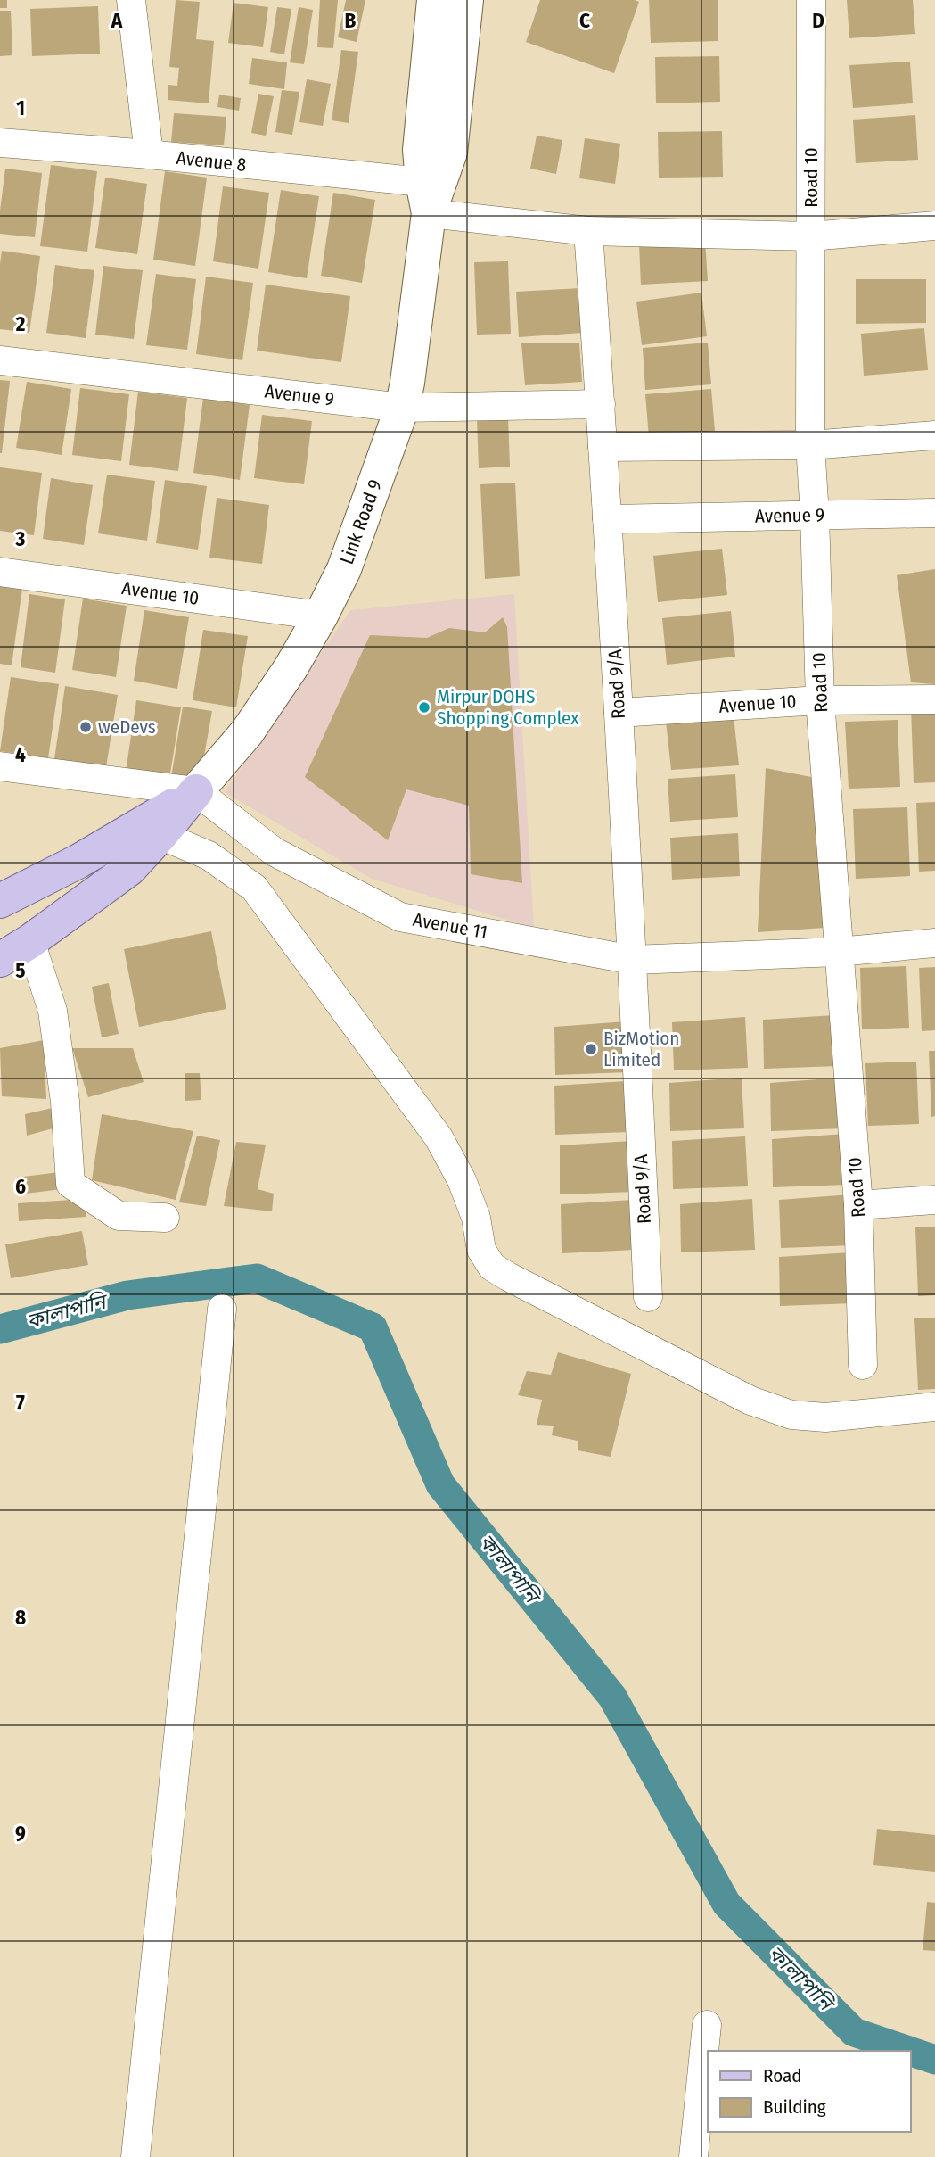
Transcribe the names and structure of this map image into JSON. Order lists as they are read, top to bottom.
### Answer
{
  "streets": {
    "main road": ["Link Road 9"],
    "street": [
      "Avenue 8",
      "Road 10",
      "Avenue 9",
      "Avenue 10",
      "Road 9/A",
      "Avenue 11"
    ]
  },
  "crossings": [
    ["Avenue 8", "Link Road 9"],
    ["Road 10", "Avenue 9"],
    ["Road 10", "Avenue 10"],
    ["Road 10", "Avenue 11"],
    ["Avenue 9", "Link Road 9"],
    ["Avenue 9", "Road 9/A"],
    ["Link Road 9", "Avenue 10"],
    ["Link Road 9", "Avenue 11"],
    ["Avenue 10", "Road 9/A"],
    ["Road 9/A", "Avenue 11"]
  ],
  "water": ["কালাপানি"],
  "places": ["Mirpur DOHS Shopping Complex", "weDevs", "BizMotion Limited"],
  "legend": ["Road", "Building"],
  "grid": {
    "columns": [
      "A",
      "B",
      "C",
      "D"
    ],
    "rows": [
      "1",
      "2",
      "3",
      "4",
      "5",
      "6",
      "7",
      "8",
      "9"
    ]
  }
}
